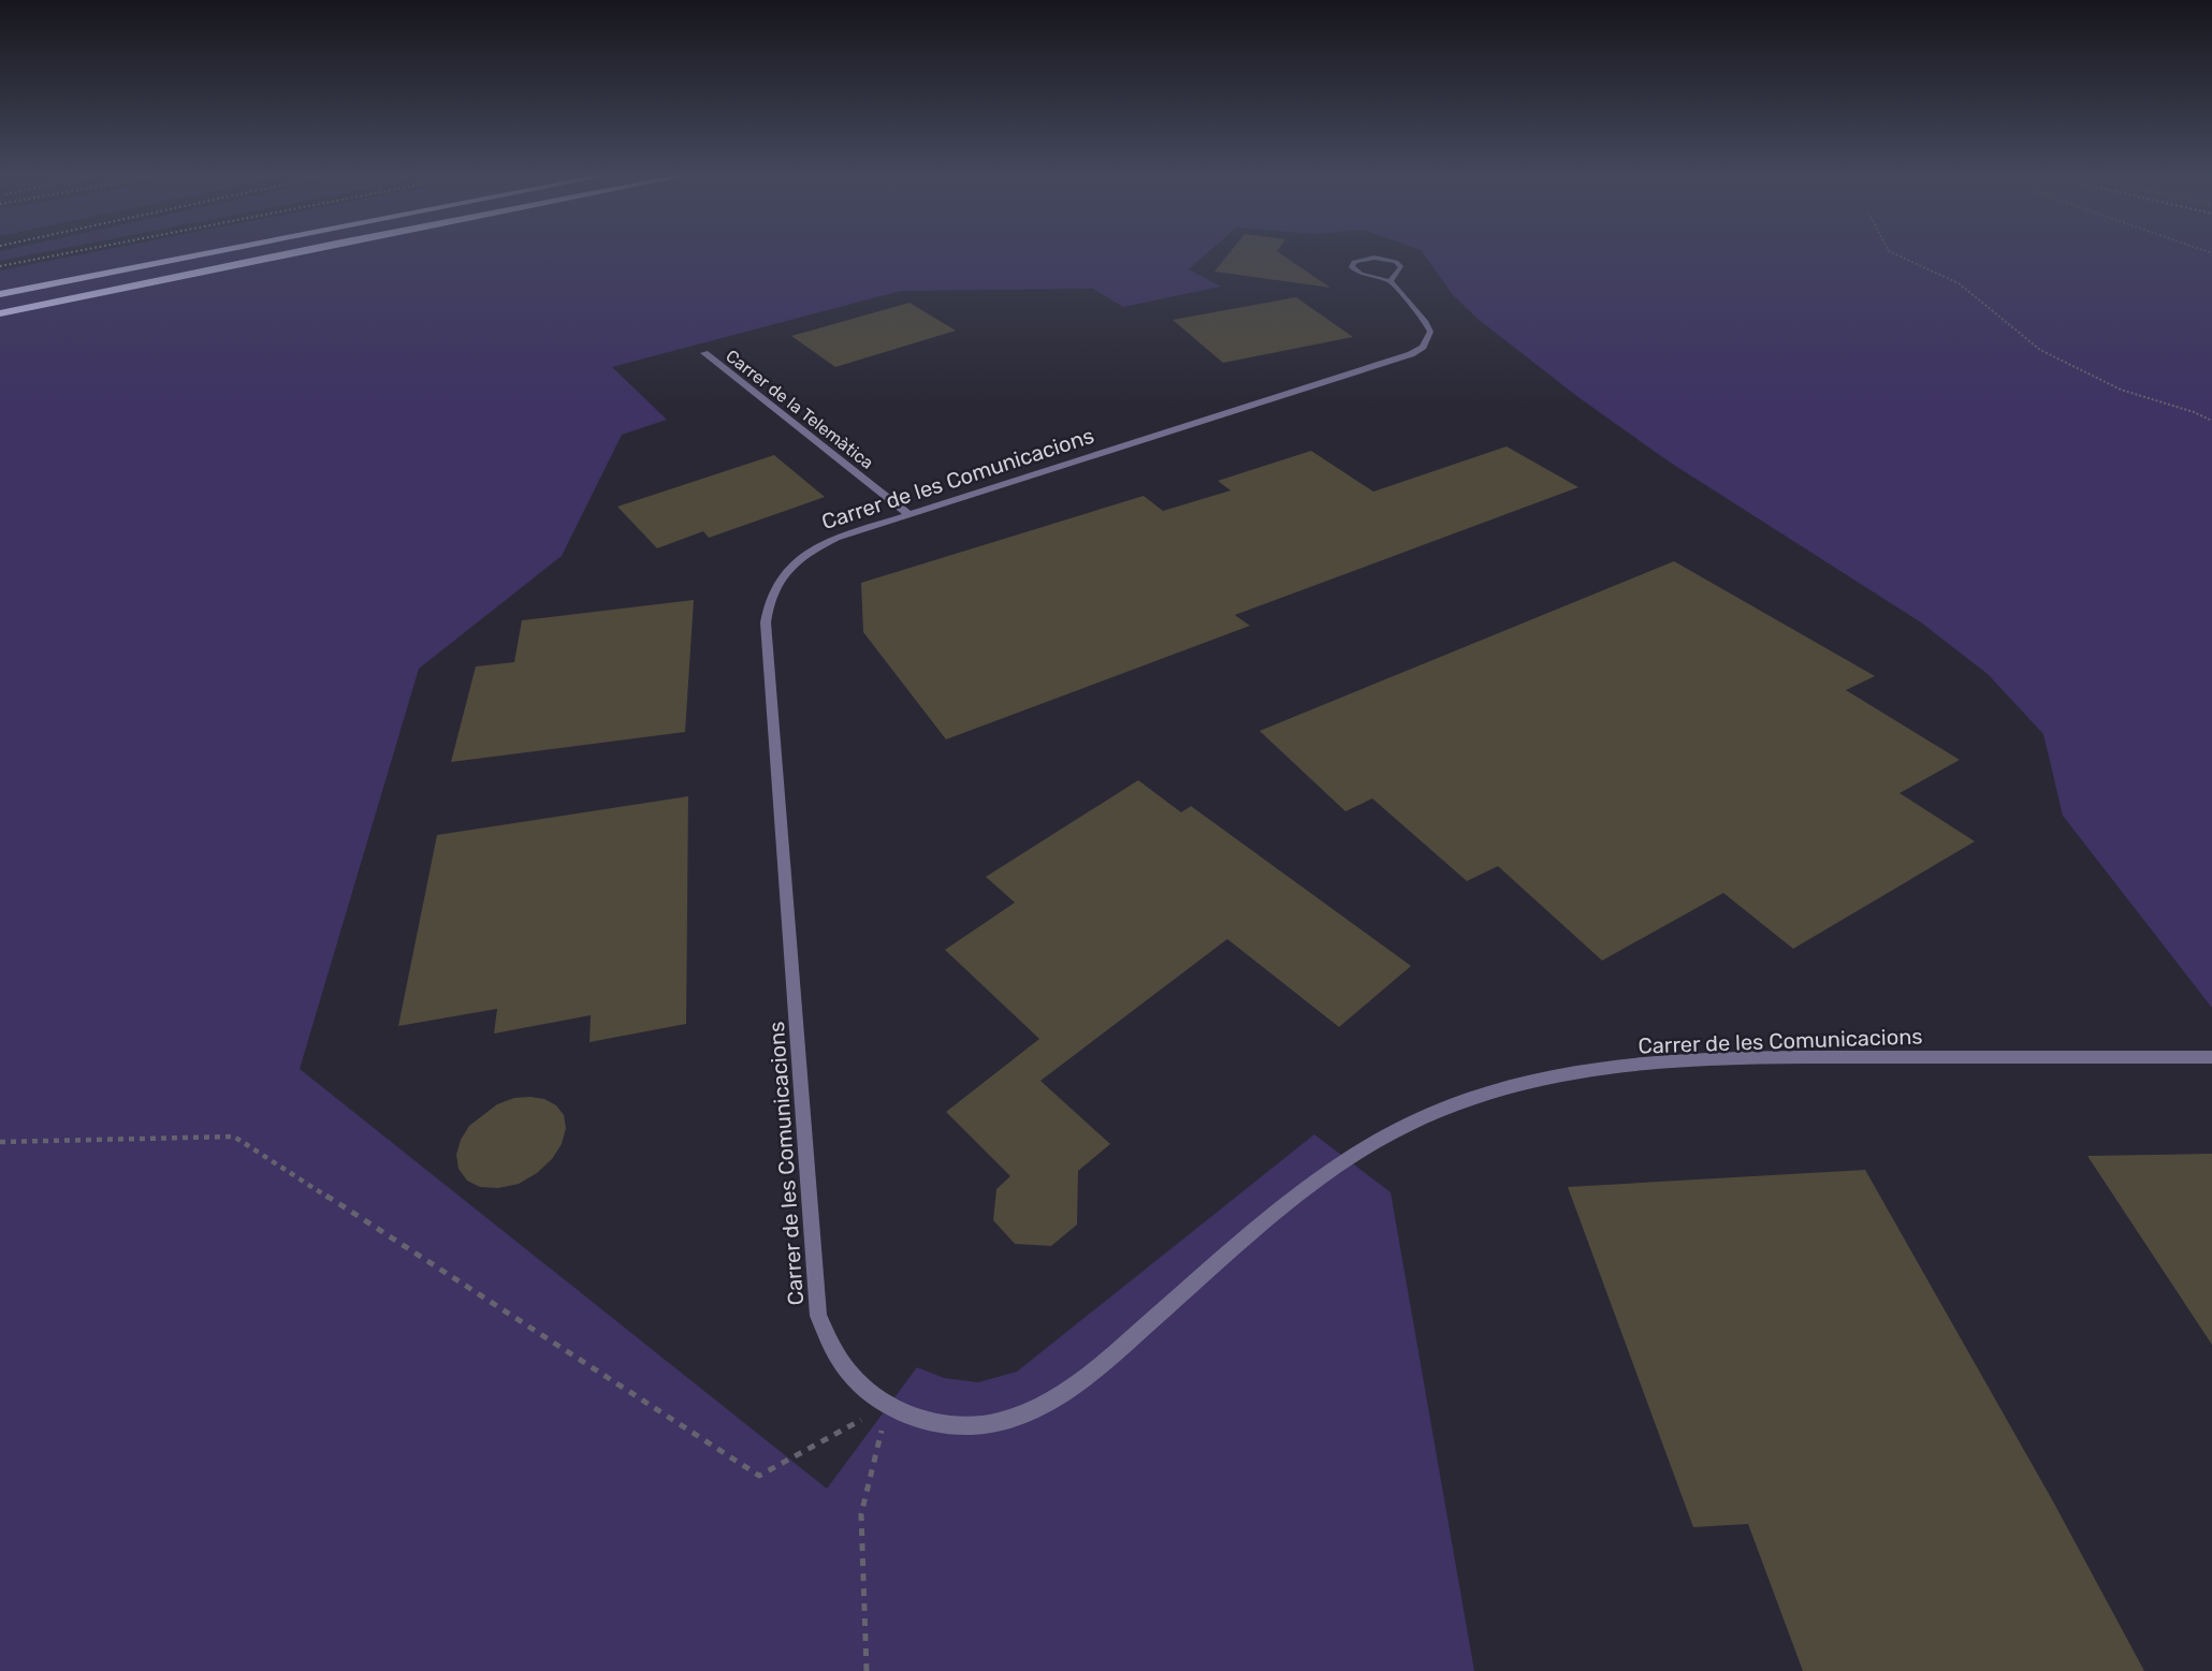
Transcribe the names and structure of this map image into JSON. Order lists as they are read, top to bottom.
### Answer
{
  "streets": {
    "street": ["Carrer de la Telemàtica", "Carrer de les Comunicacions"]
  },
  "crossings": [
    ["Carrer de la Telemàtica", "Carrer de les Comunicacions"]
  ]
}
